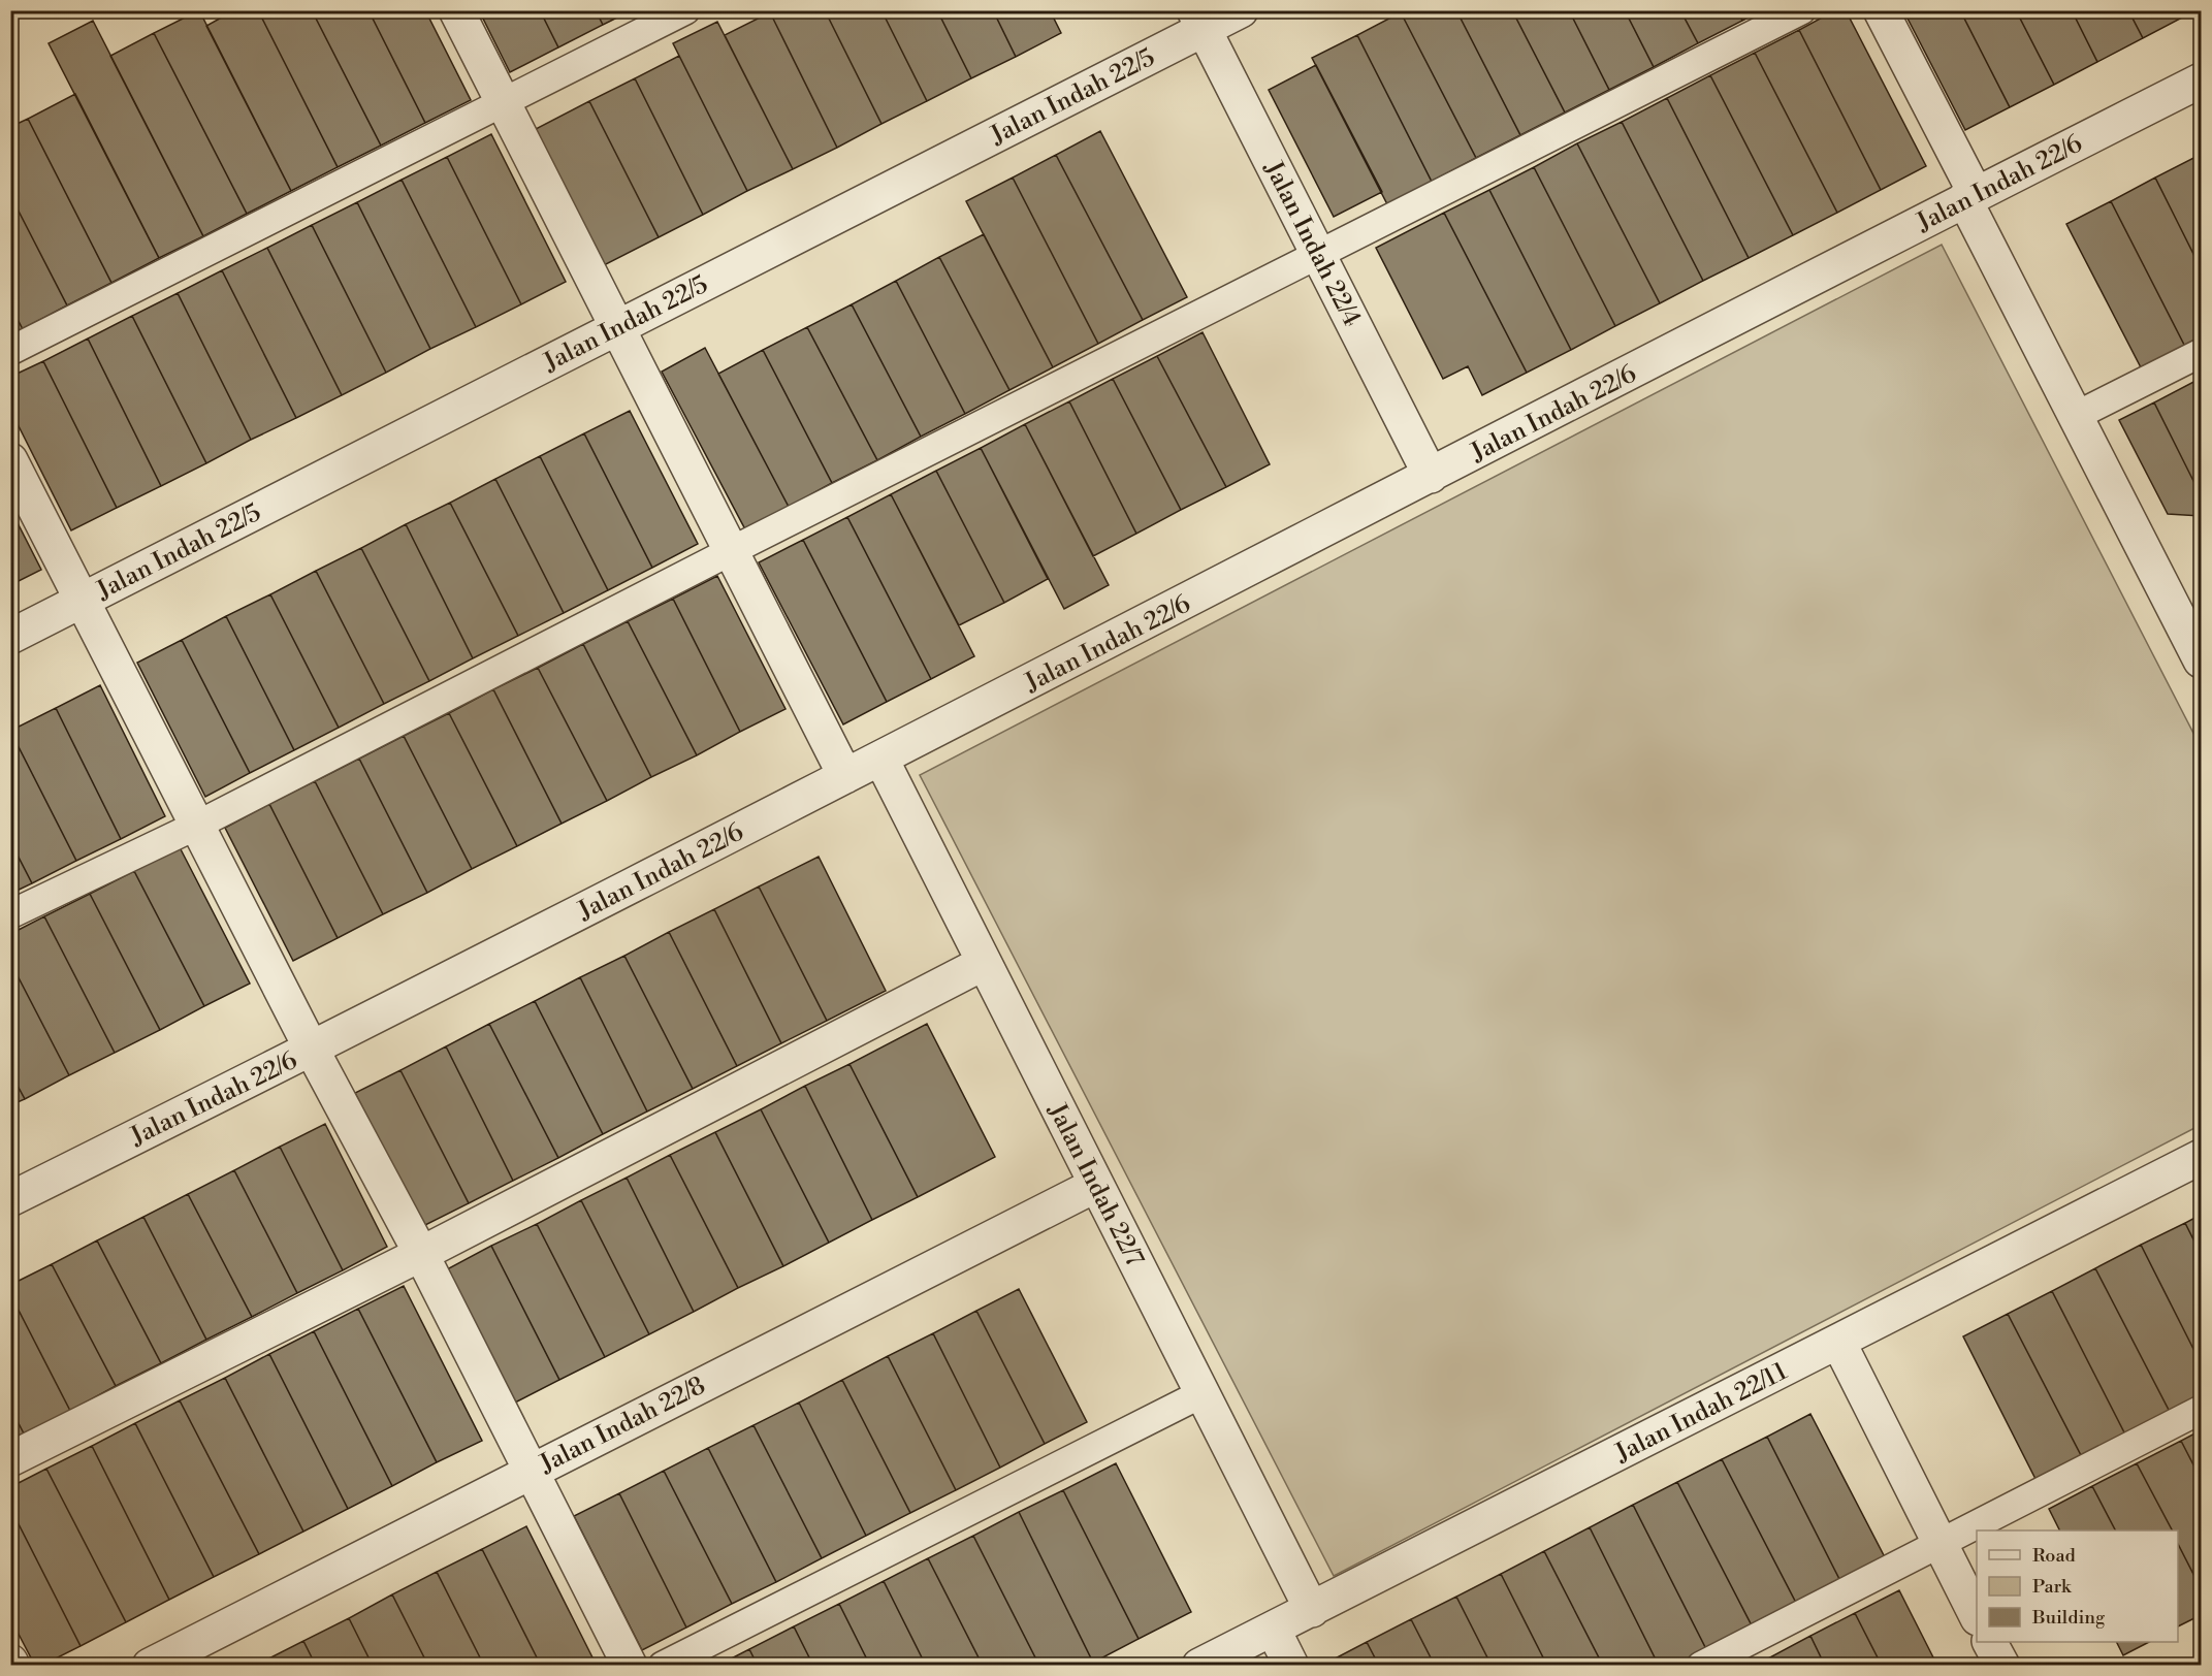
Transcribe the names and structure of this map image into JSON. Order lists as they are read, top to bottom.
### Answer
{
  "streets": {
    "street": [
      "Jalan Indah 22/5",
      "Jalan Indah 22/6",
      "Jalan Indah 22/4",
      "Jalan Indah 22/7",
      "Jalan Indah 22/11",
      "Jalan Indah 22/8"
    ]
  },
  "crossings": [
    ["Jalan Indah 22/5", "Jalan Indah 22/4"],
    ["Jalan Indah 22/6", "Jalan Indah 22/4"],
    ["Jalan Indah 22/6", "Jalan Indah 22/7"],
    ["Jalan Indah 22/7", "Jalan Indah 22/11"],
    ["Jalan Indah 22/7", "Jalan Indah 22/8"]
  ],
  "legend": ["Road", "Park", "Building"]
}
